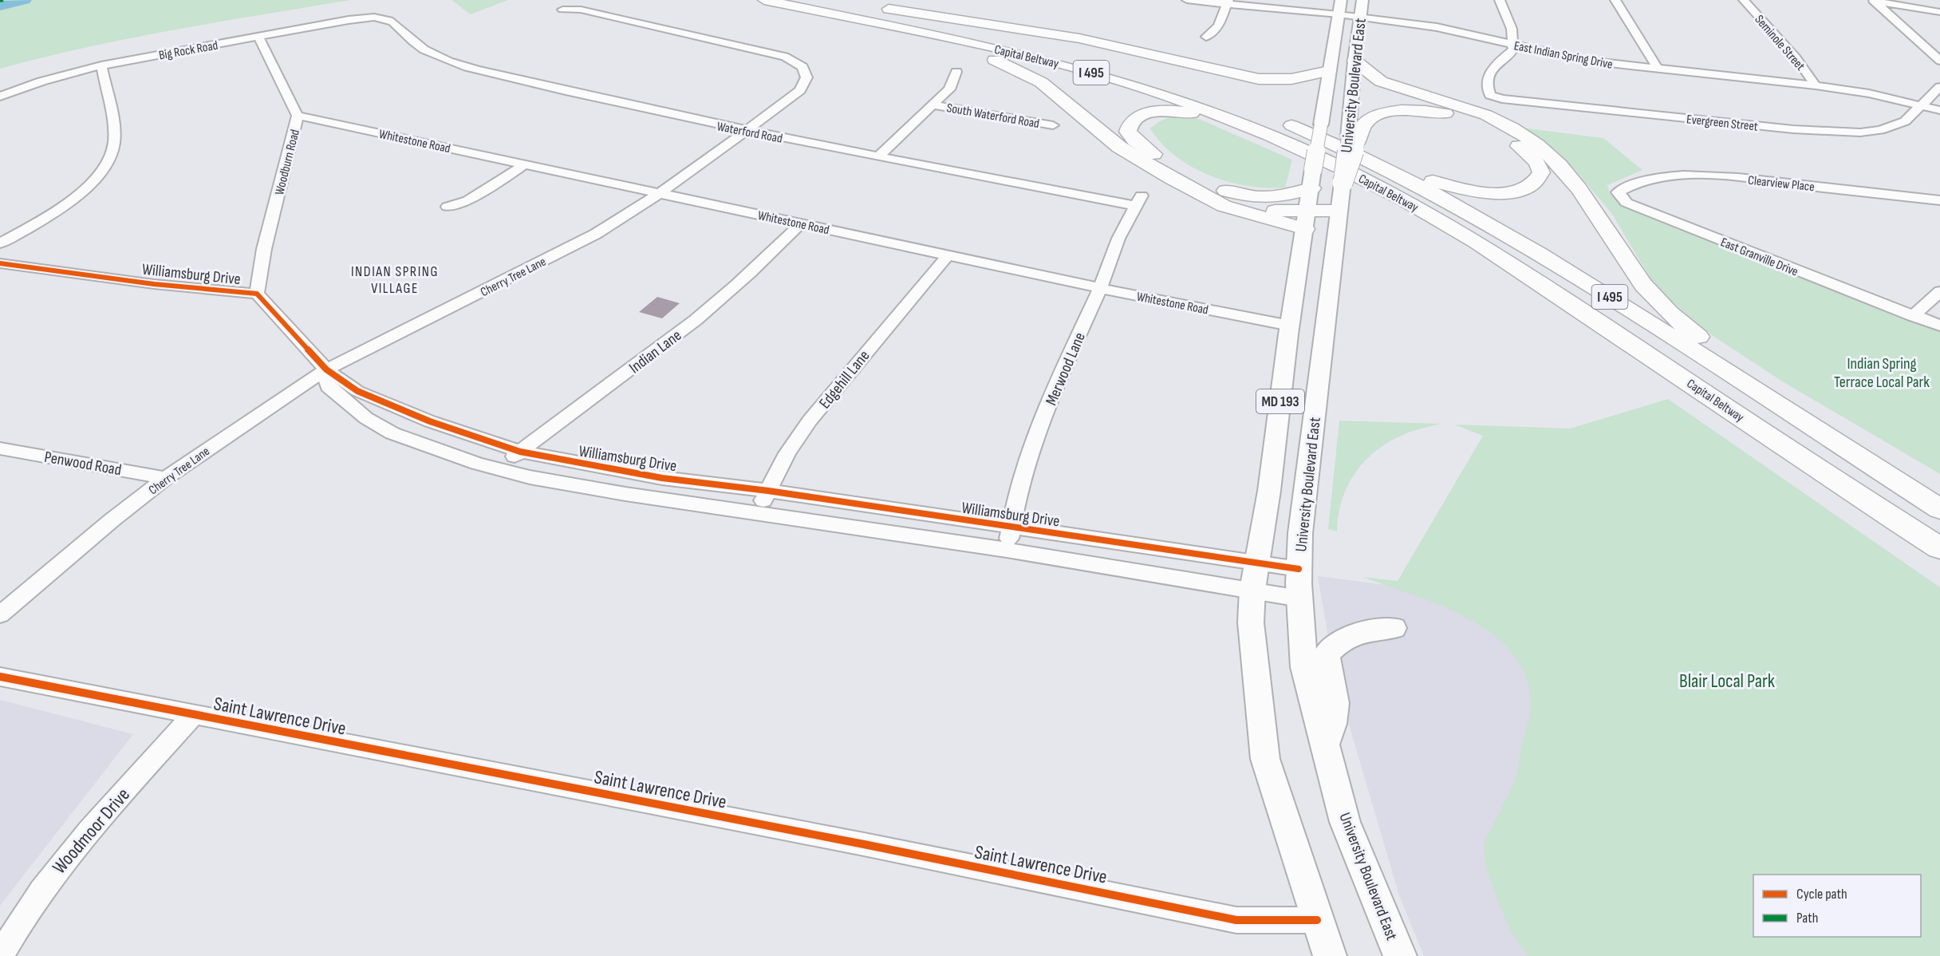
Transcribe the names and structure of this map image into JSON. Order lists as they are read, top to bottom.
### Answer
{
  "streets": {
    "highway": ["Capital Beltway", "I 495"],
    "main road": ["University Boulevard East", "MD 193"],
    "street": [
      "Seminole Street",
      "Big Rock Road",
      "East Indian Spring Drive",
      "South Waterford Road",
      "Evergreen Street",
      "Waterford Road",
      "Whitestone Road",
      "Woodburn Road",
      "Clearview Place",
      "East Granville Drive",
      "Williamsburg Drive",
      "Cherry Tree Lane",
      "Indian Lane",
      "Merwood Lane",
      "Edgehill Lane",
      "Penwood Road",
      "Saint Lawrence Drive",
      "Woodmoor Drive"
    ]
  },
  "crossings": [
    ["Seminole Street", "East Indian Spring Drive"],
    ["Big Rock Road", "Waterford Road"],
    ["Big Rock Road", "Woodburn Road"],
    ["East Indian Spring Drive", "University Boulevard East"],
    ["East Indian Spring Drive", "Evergreen Street"],
    ["Capital Beltway", "University Boulevard East"],
    ["University Boulevard East", "Whitestone Road"],
    ["University Boulevard East", "Williamsburg Drive"],
    ["University Boulevard East", "Saint Lawrence Drive"],
    ["Waterford Road", "Cherry Tree Lane"],
    ["Waterford Road", "Merwood Lane"],
    ["Whitestone Road", "Woodburn Road"],
    ["Whitestone Road", "Cherry Tree Lane"],
    ["Whitestone Road", "Indian Lane"],
    ["Whitestone Road", "Merwood Lane"],
    ["Whitestone Road", "Edgehill Lane"],
    ["Woodburn Road", "Williamsburg Drive"],
    ["Clearview Place", "East Granville Drive"],
    ["Williamsburg Drive", "Cherry Tree Lane"],
    ["Williamsburg Drive", "Indian Lane"],
    ["Williamsburg Drive", "Merwood Lane"],
    ["Williamsburg Drive", "Edgehill Lane"],
    ["Cherry Tree Lane", "Penwood Road"],
    ["Saint Lawrence Drive", "Woodmoor Drive"]
  ],
  "districts": ["INDIAN SPRING VILLAGE"],
  "parks": ["Indian Spring Terrace Local Park", "Blair Local Park"],
  "legend": ["Cycle path", "Path"]
}
